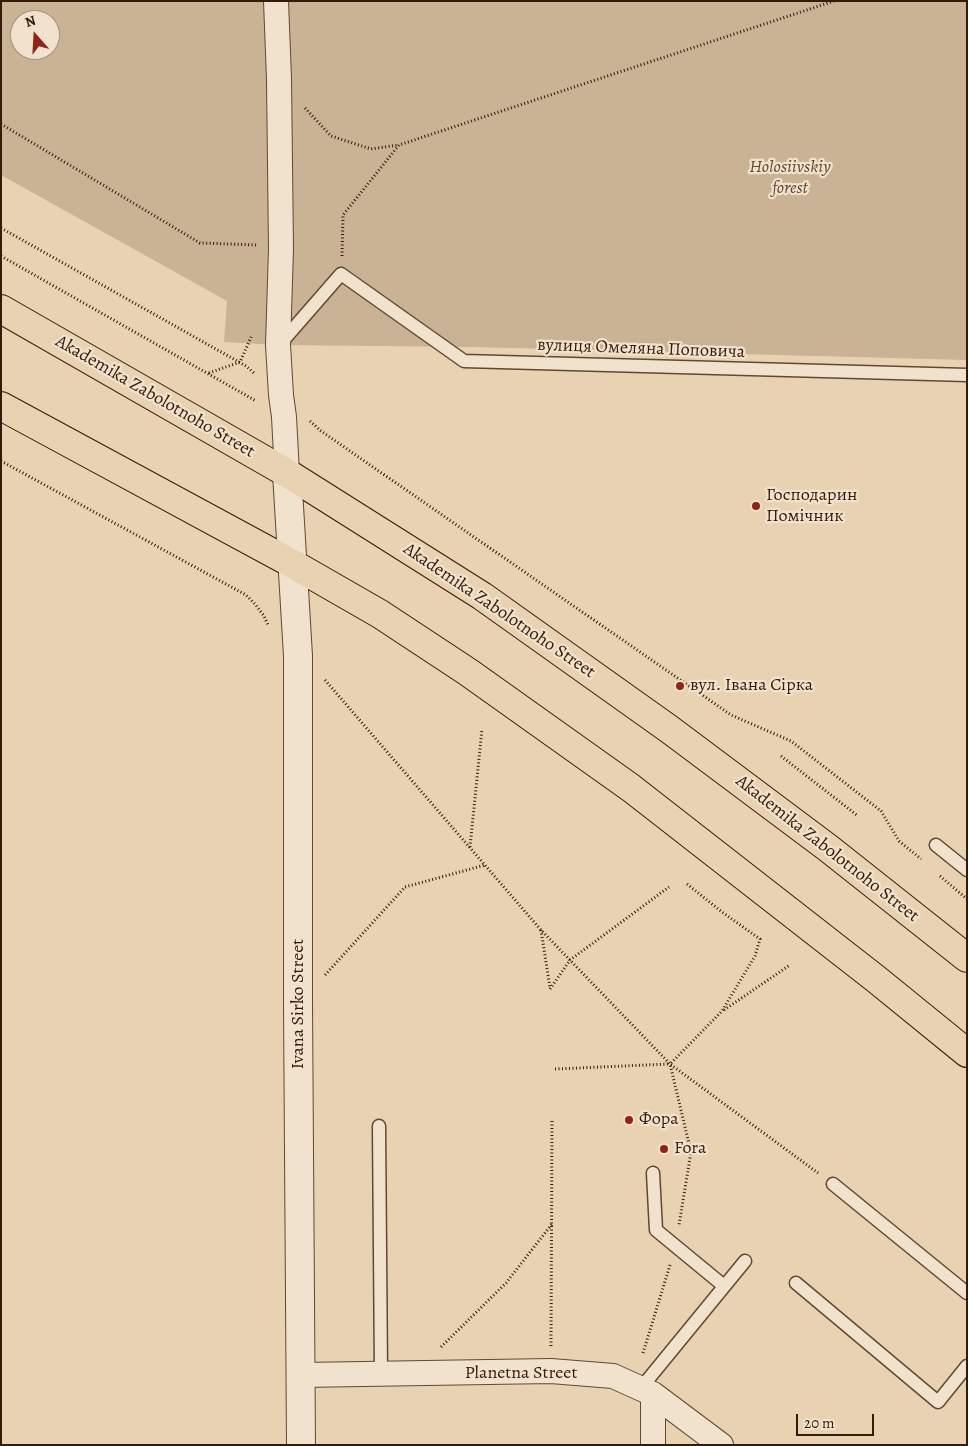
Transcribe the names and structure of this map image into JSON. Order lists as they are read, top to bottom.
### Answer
{
  "streets": {
    "highway": ["Akademika Zabolotnoho Street"],
    "street": ["Ivana Sirko Street", "Planetna Street"],
    "lane": ["вулиця Омеляна Поповича"]
  },
  "crossings": [
    ["Akademika Zabolotnoho Street", "Ivana Sirko Street"],
    ["Ivana Sirko Street", "Planetna Street"]
  ],
  "parks": ["Holosiivskiy forest"],
  "places": [
    "Господарин Помічник",
    "вул. Івана Сірка",
    "Фора",
    "Fora"
  ],
  "scale_bar": "20 m",
  "north": "top"
}
